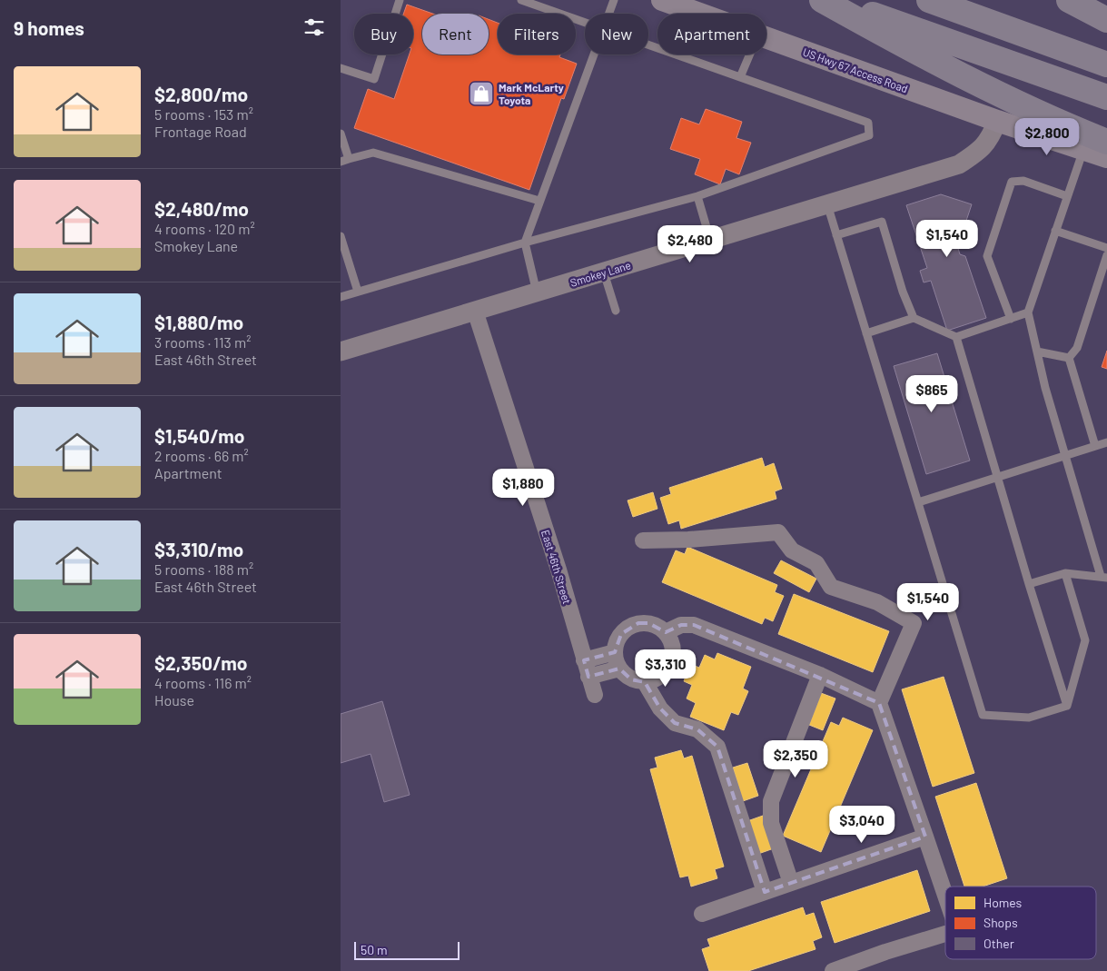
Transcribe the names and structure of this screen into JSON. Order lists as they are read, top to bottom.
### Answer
{
  "streets": {
    "main road": ["US Hwy 67 Access Road"],
    "street": ["Smokey Lane", "East 46th Street"]
  },
  "crossings": [
    ["US Hwy 67 Access Road", "Smokey Lane"],
    ["Smokey Lane", "East 46th Street"]
  ],
  "places": {
    "shop": ["Mark McLarty Toyota"]
  },
  "legend": ["Homes", "Shops", "Other"],
  "scale_bar": "50 m",
  "page": {
    "heading": "9 homes",
    "chip": [
      "Buy",
      "Rent",
      "Filters",
      "New",
      "Apartment"
    ],
    "list": [
      {
        "name": "$2,800/mo",
        "note": "5 rooms · 153 m² · Frontage Road"
      },
      {
        "name": "$2,480/mo",
        "note": "4 rooms · 120 m² · Smokey Lane"
      },
      {
        "name": "$1,880/mo",
        "note": "3 rooms · 113 m² · East 46th Street"
      },
      {
        "name": "$1,540/mo",
        "note": "2 rooms · 66 m² · Apartment"
      },
      {
        "name": "$3,310/mo",
        "note": "5 rooms · 188 m² · East 46th Street"
      },
      {
        "name": "$2,350/mo",
        "note": "4 rooms · 116 m² · House"
      }
    ],
    "price": [
      "$2,800",
      "$1,540",
      "$2,480",
      "$865",
      "$1,880",
      "$1,540",
      "$3,310",
      "$2,350",
      "$3,040"
    ],
    "scale": "50 m"
  }
}
